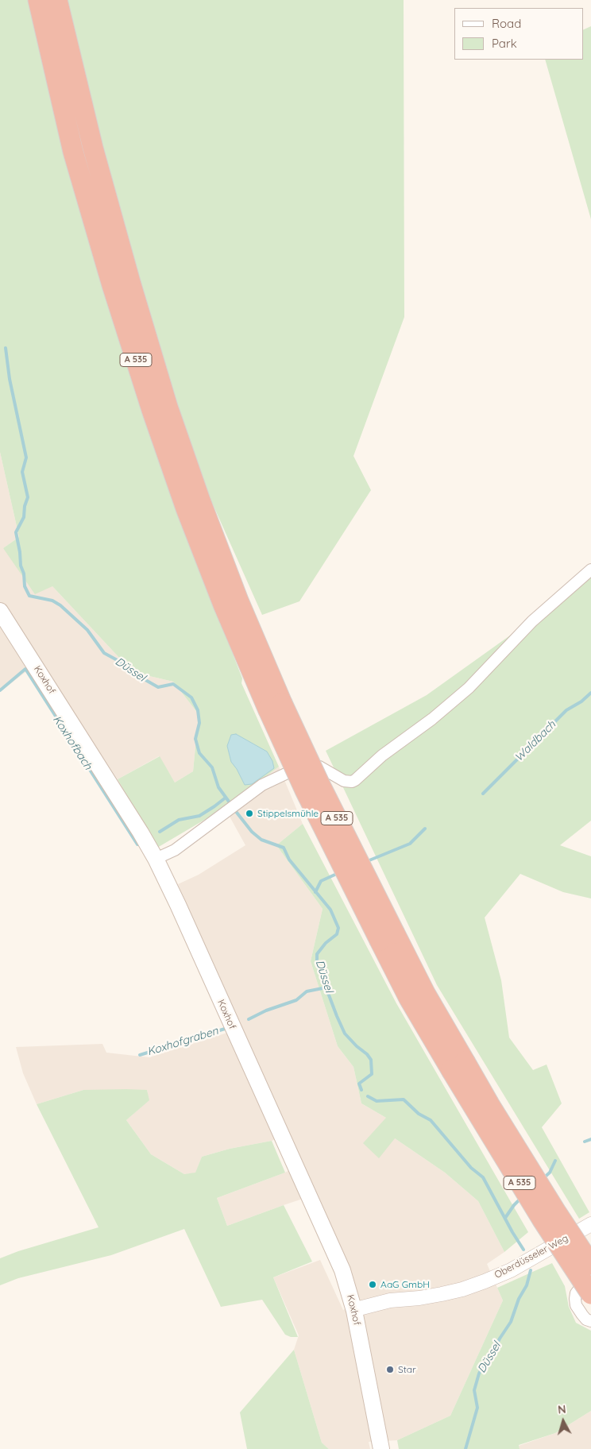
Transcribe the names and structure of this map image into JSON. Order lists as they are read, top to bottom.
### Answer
{
  "streets": {
    "highway": ["A 535"],
    "main road": ["Koxhof"],
    "street": ["Oberdüsseler Weg"]
  },
  "crossings": [
    ["Koxhof", "Oberdüsseler Weg"]
  ],
  "water": [
    "Düssel",
    "Waldbach",
    "Koxhofbach",
    "Koxhofgraben"
  ],
  "places": ["Stippelsmühle", "AaG GmbH", "Star"],
  "legend": ["Road", "Park"],
  "north": "top"
}
